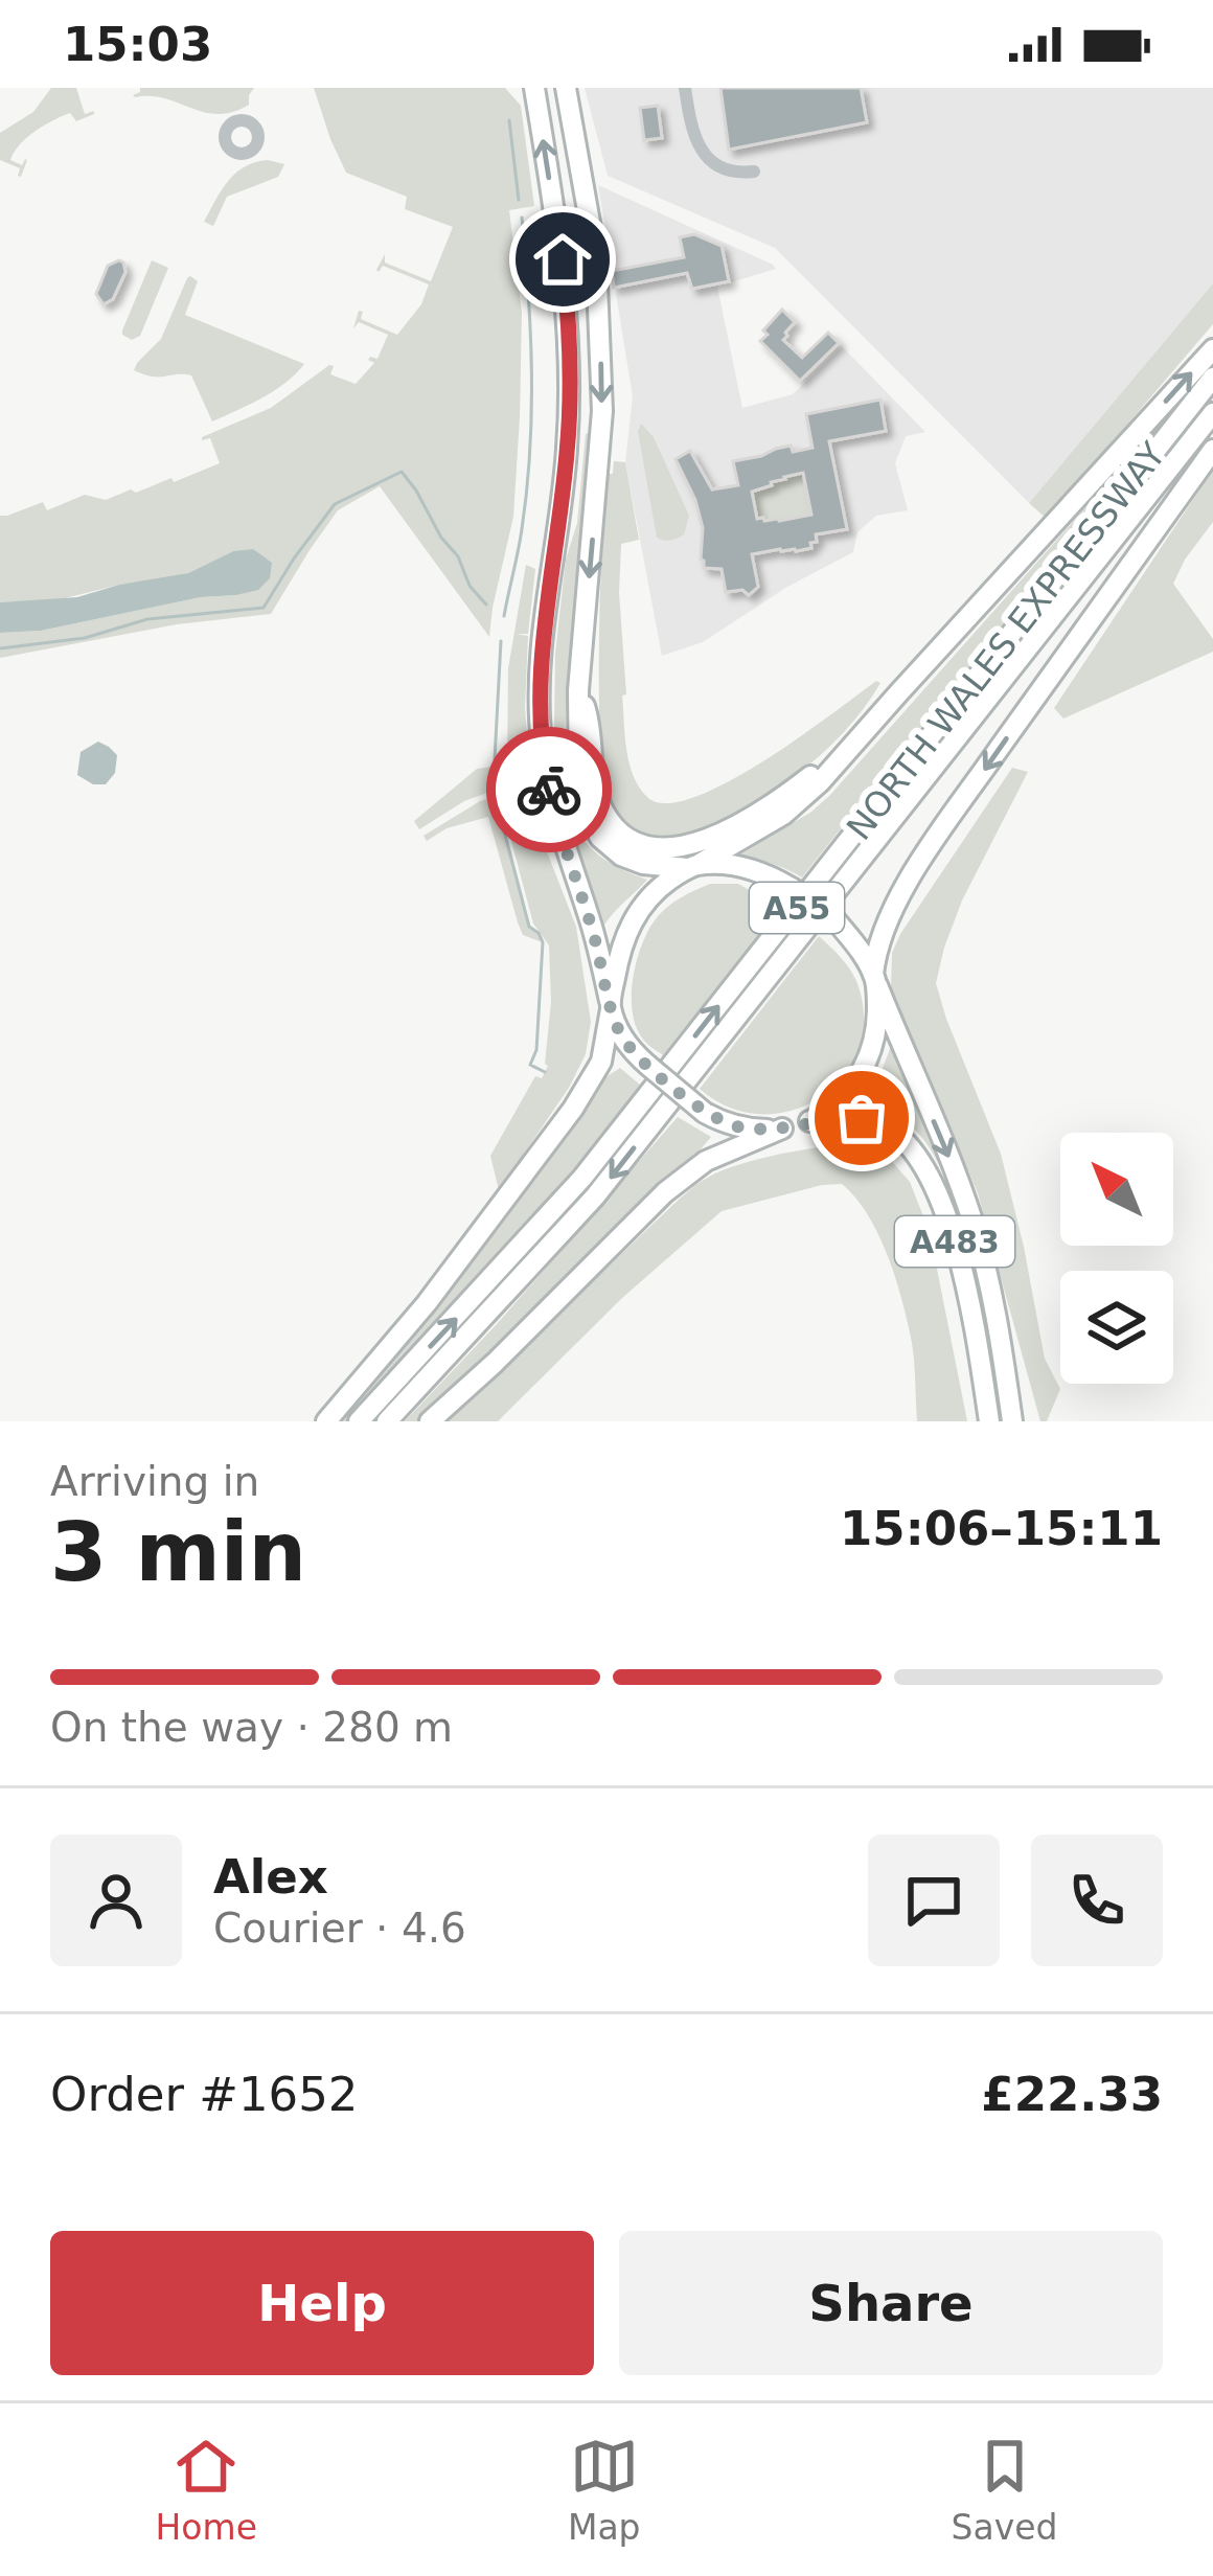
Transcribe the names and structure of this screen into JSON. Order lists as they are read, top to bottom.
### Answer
{
  "streets": {
    "highway": ["NORTH WALES EXPRESSWAY", "A55", "A483"]
  },
  "north": "top left",
  "page": {
    "status": "15:03",
    "heading": ["3 min", "Arriving in", "15:06–15:11"],
    "panel": [
      "Alex",
      "Courier · 4.6",
      "Order #1652",
      "£22.33"
    ],
    "bar": "On the way · 280 m",
    "buttons": ["Help", "Share"],
    "tabs": ["Home", "Map", "Saved"]
  }
}
